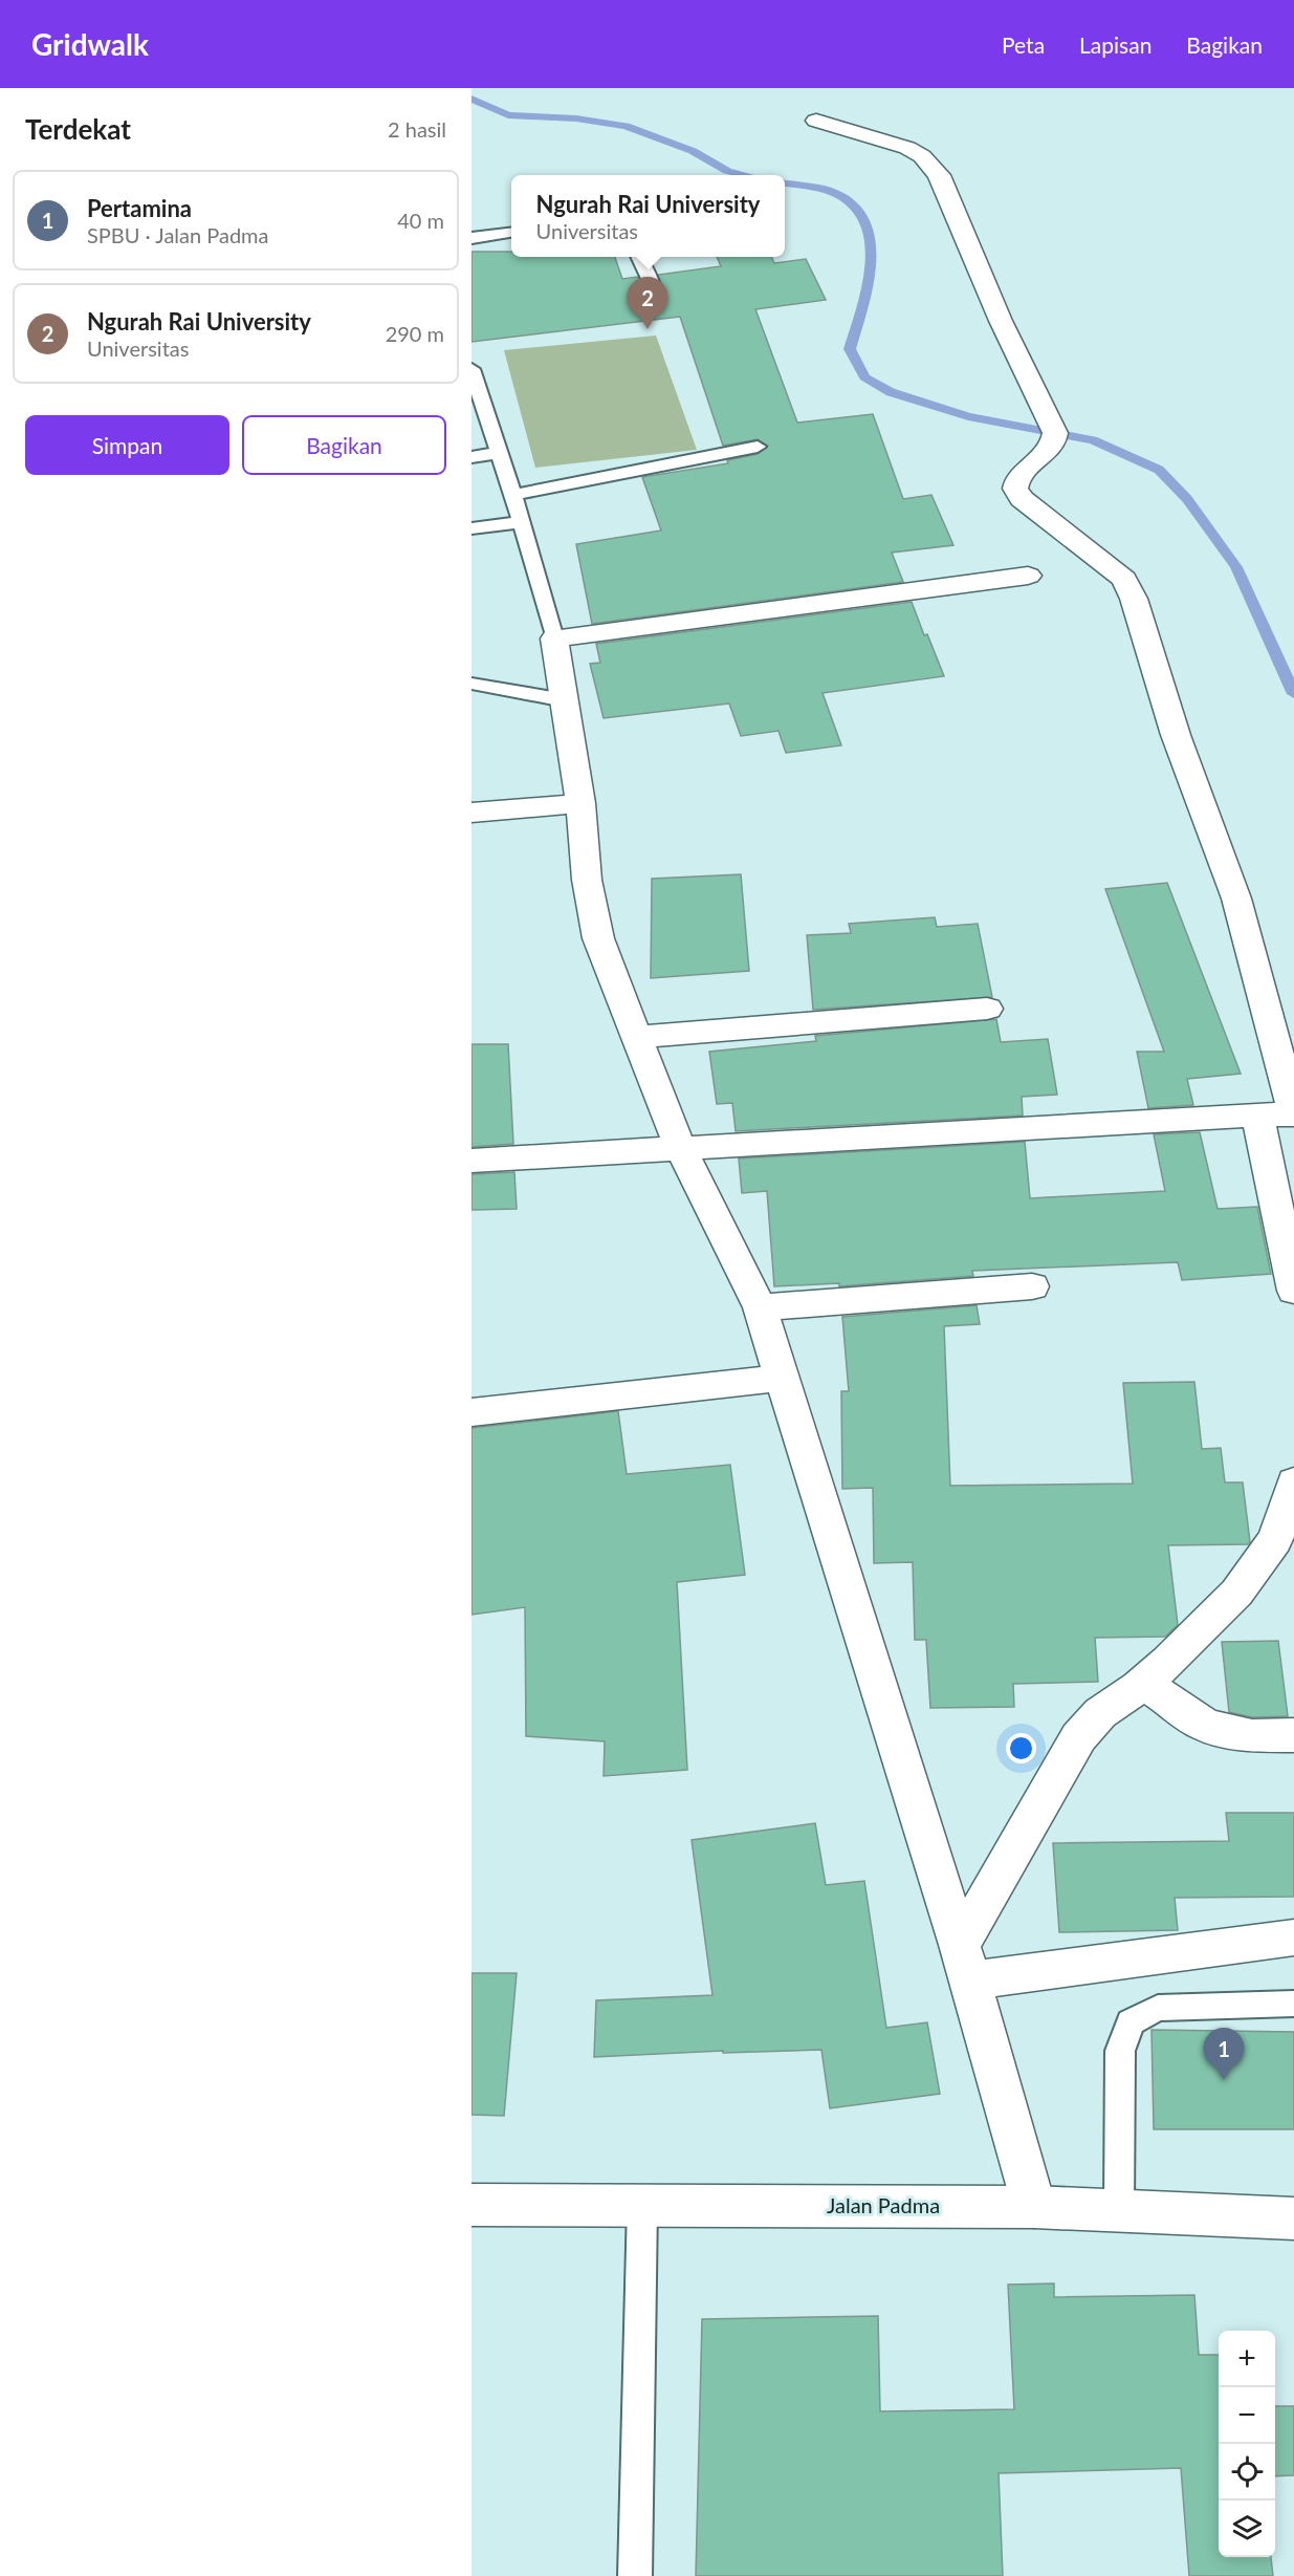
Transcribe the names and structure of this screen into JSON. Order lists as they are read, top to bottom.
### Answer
{
  "streets": {
    "street": ["Jalan Padma"]
  },
  "page": {
    "header": "Gridwalk",
    "nav": ["Peta", "Lapisan", "Bagikan"],
    "heading": ["Terdekat", "2 hasil"],
    "list": [
      {
        "mark": "1",
        "name": "Pertamina",
        "note": "SPBU · Jalan Padma",
        "value": "40 m"
      },
      {
        "mark": "2",
        "name": "Ngurah Rai University",
        "note": "Universitas",
        "value": "290 m"
      }
    ],
    "popup": ["Ngurah Rai University", "Universitas"],
    "pins": ["2", "1"],
    "buttons": ["Simpan", "Bagikan"],
    "map_buttons": ["+", "−"]
  }
}
